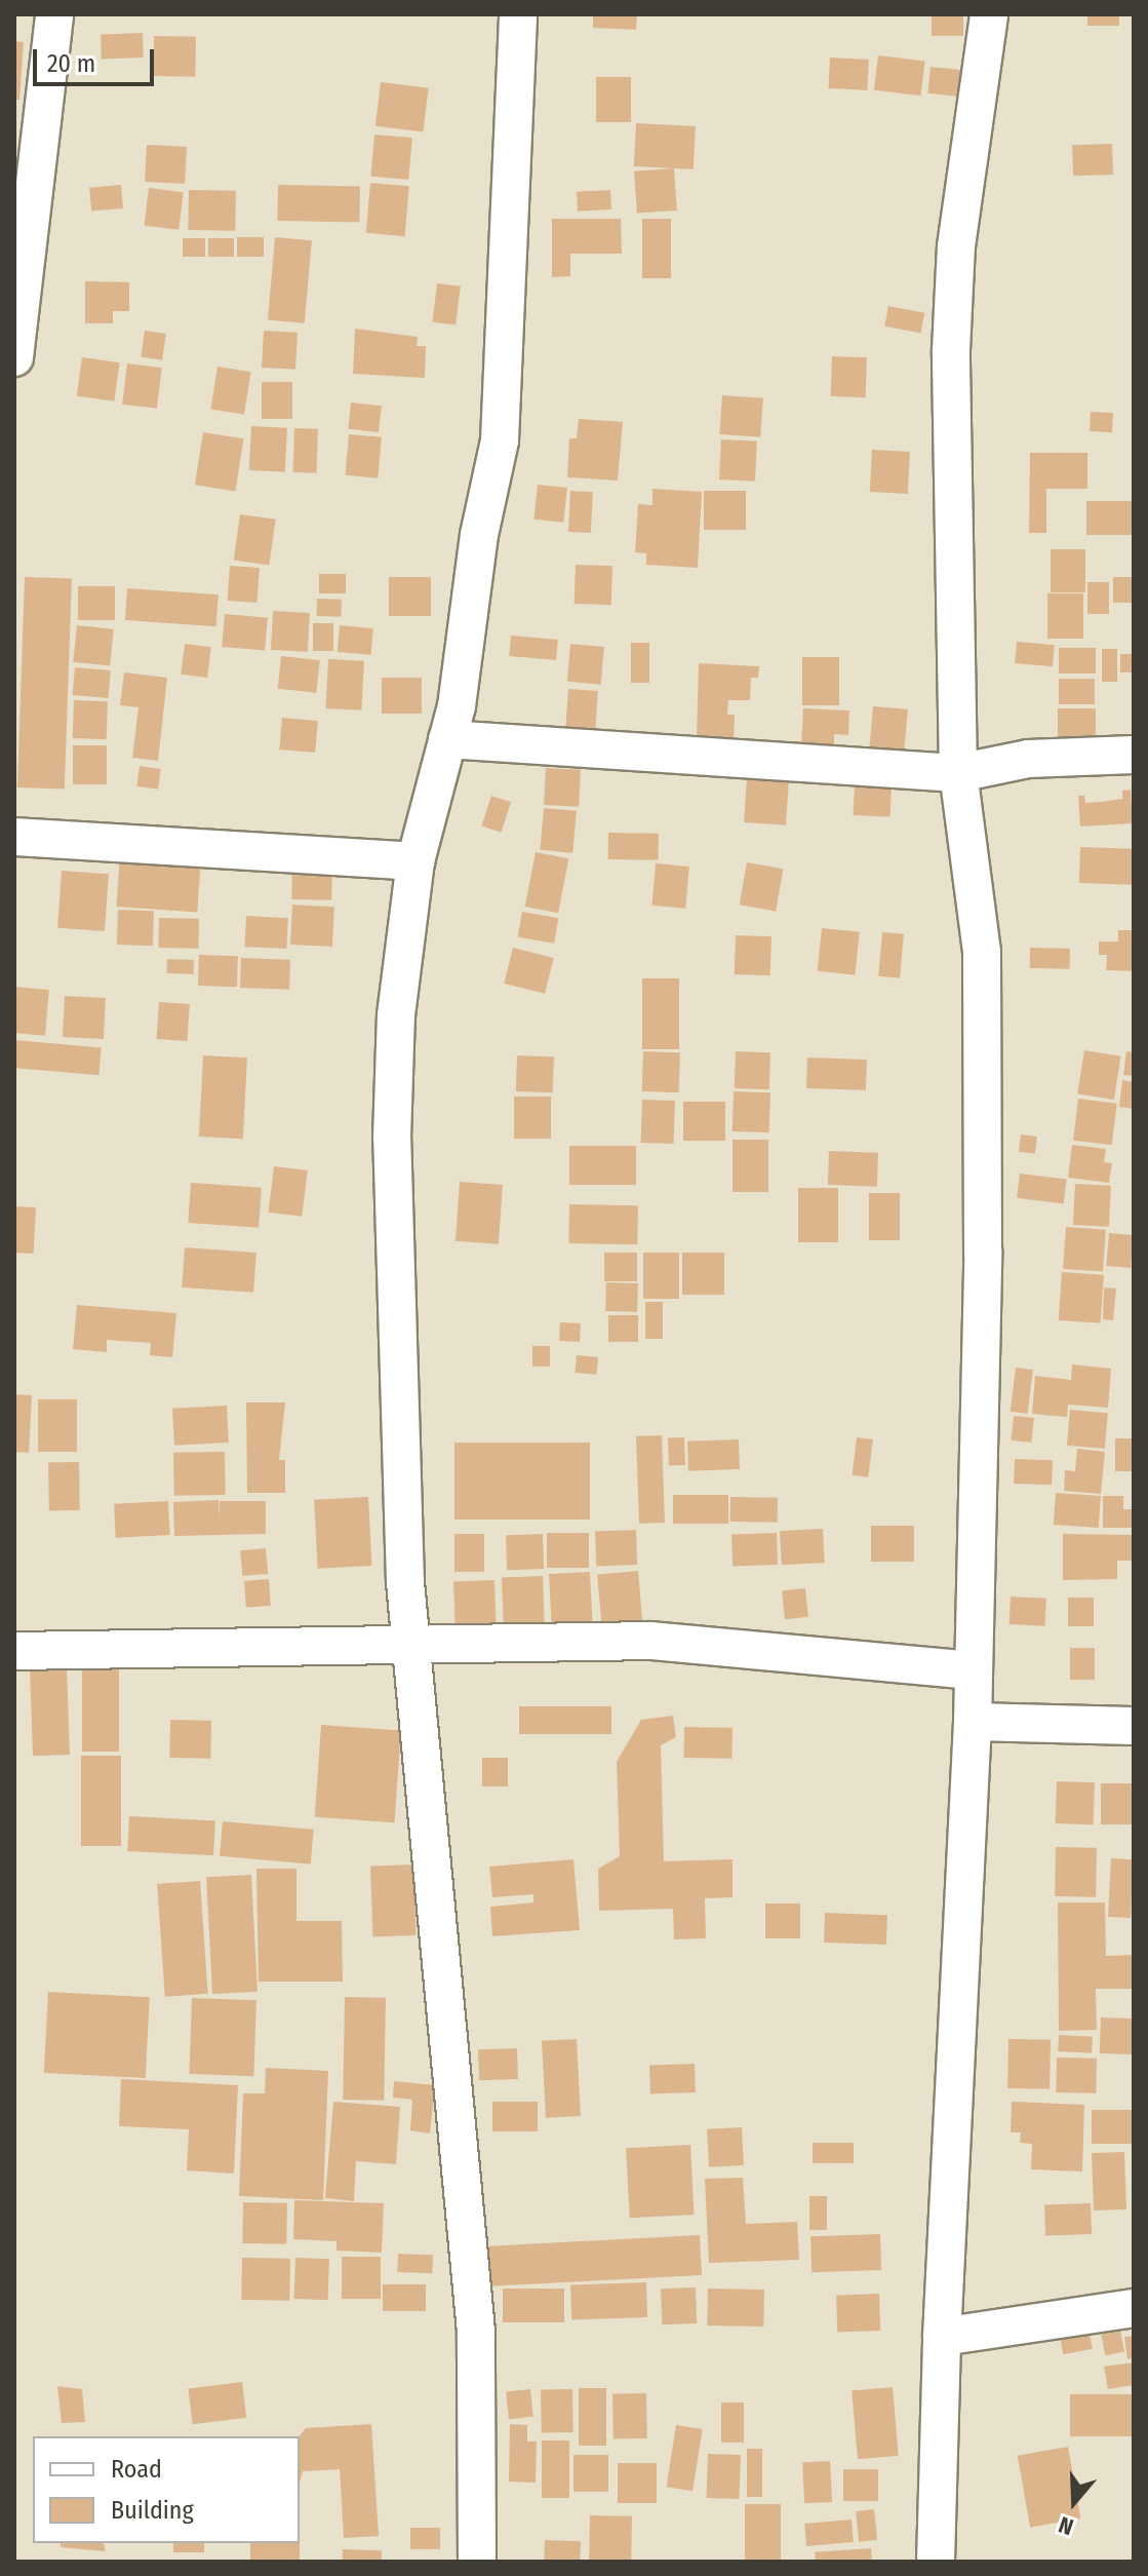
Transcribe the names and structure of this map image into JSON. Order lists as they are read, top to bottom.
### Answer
{
  "legend": ["Road", "Building"],
  "scale_bar": "20 m",
  "north": "bottom"
}
